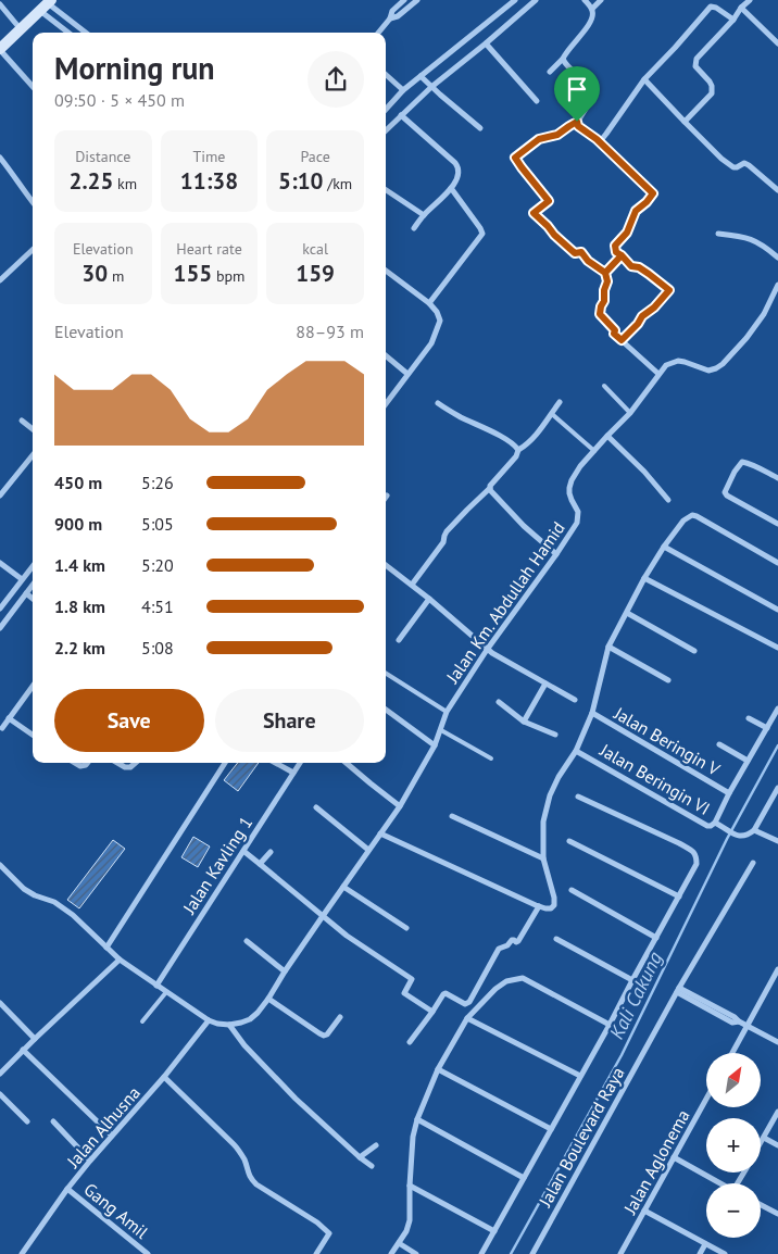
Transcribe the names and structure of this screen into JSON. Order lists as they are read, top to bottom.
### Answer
{
  "streets": {
    "street": [
      "Jalan Km. Abdullah Hamid",
      "Jalan Beringin V",
      "Jalan Beringin VI",
      "Jalan Kavling 1",
      "Jalan Alhusna",
      "Jalan Boulevard Raya",
      "Jalan Aglonema",
      "Gang Amil"
    ]
  },
  "crossings": [
    ["Jalan Alhusna", "Gang Amil"]
  ],
  "water": ["Kali Cakung"],
  "north": "top right",
  "page": {
    "heading": ["Morning run", "09:50 · 5 × 450 m"],
    "stats": [
      ["Distance", "2.25 km"],
      ["Time", "11:38"],
      ["Pace", "5:10 /km"],
      ["Elevation", "30 m"],
      ["Heart rate", "155 bpm"],
      ["kcal", "159"]
    ],
    "chart": ["Elevation", "88–93 m"],
    "list": [
      {
        "name": "450 m",
        "note": "5:26"
      },
      {
        "name": "900 m",
        "note": "5:05"
      },
      {
        "name": "1.4 km",
        "note": "5:20"
      },
      {
        "name": "1.8 km",
        "note": "4:51"
      },
      {
        "name": "2.2 km",
        "note": "5:08"
      }
    ],
    "buttons": ["Save", "Share"],
    "map_buttons": ["+", "−"]
  }
}
